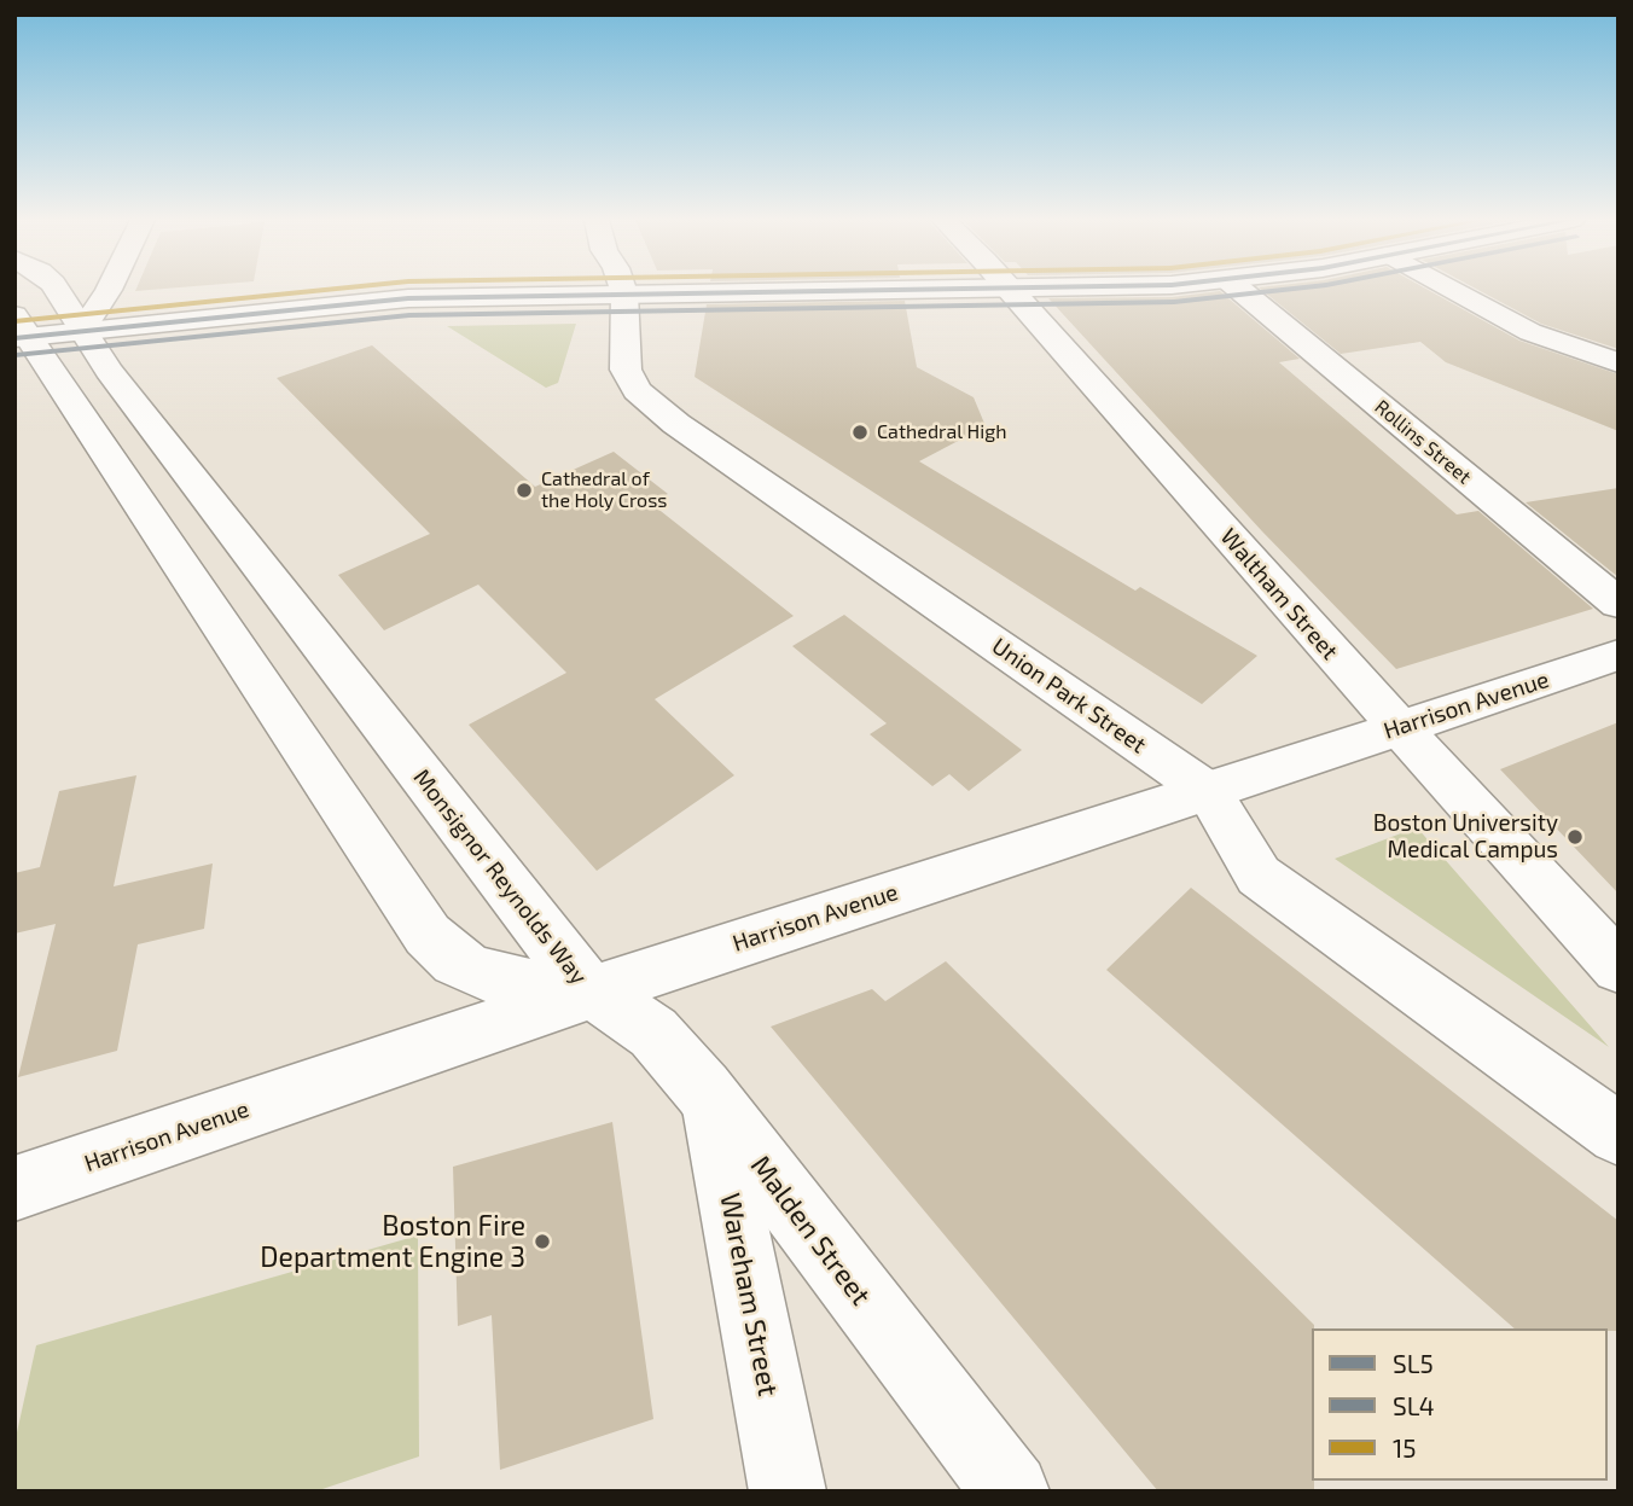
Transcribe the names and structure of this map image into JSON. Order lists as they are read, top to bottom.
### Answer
{
  "streets": {
    "main road": [
      "Rollins Street",
      "Waltham Street",
      "Union Park Street",
      "Harrison Avenue",
      "Monsignor Reynolds Way",
      "Malden Street",
      "Wareham Street"
    ]
  },
  "crossings": [
    ["Waltham Street", "Harrison Avenue"],
    ["Union Park Street", "Harrison Avenue"],
    ["Harrison Avenue", "Monsignor Reynolds Way"],
    ["Harrison Avenue", "Malden Street"],
    ["Monsignor Reynolds Way", "Malden Street"],
    ["Malden Street", "Wareham Street"]
  ],
  "places": [
    "Cathedral High",
    "Cathedral of the Holy Cross",
    "Boston University Medical Campus",
    "Boston Fire Department Engine 3"
  ],
  "lines": ["transit line SL5", "transit line SL4", "transit line 15"],
  "legend": ["SL5", "SL4", "15"]
}
